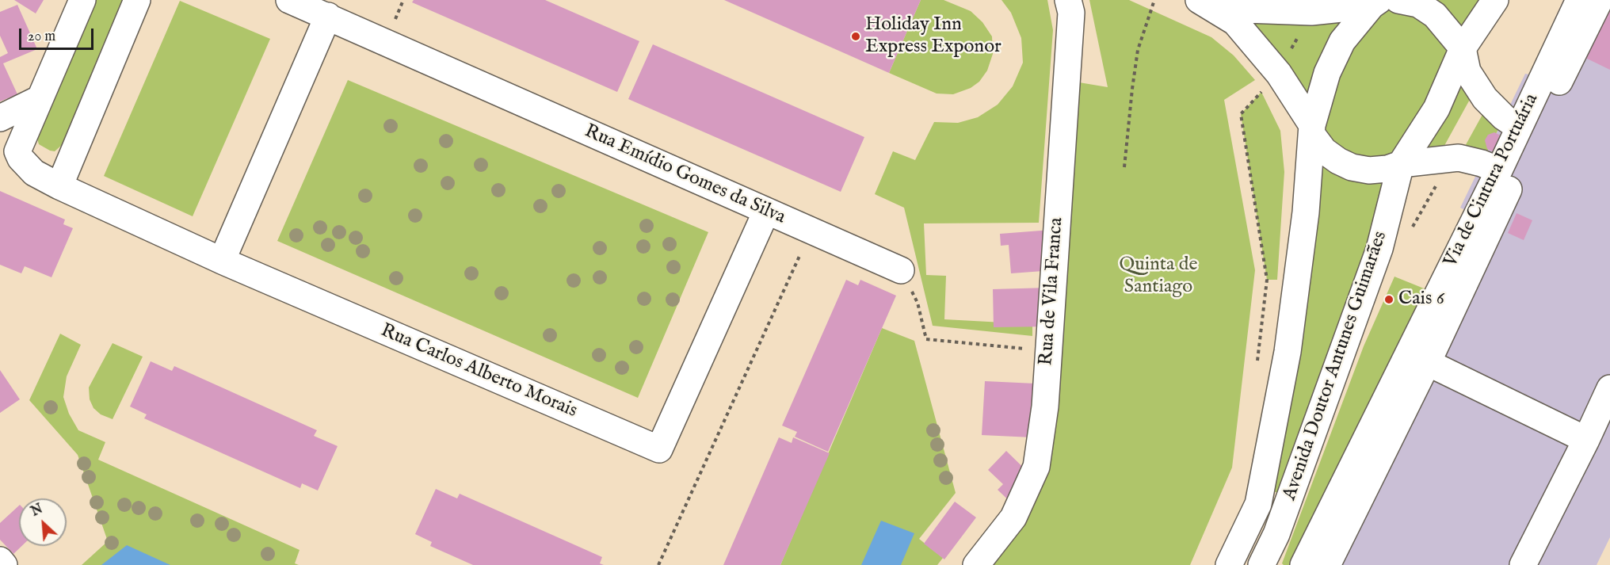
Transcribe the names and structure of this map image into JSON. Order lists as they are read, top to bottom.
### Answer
{
  "streets": {
    "street": [
      "Rua Emídio Gomes da Silva",
      "Via de Cintura Portuária",
      "Rua de Vila Franca",
      "Avenida Doutor Antunes Guimarães",
      "Rua Carlos Alberto Morais"
    ]
  },
  "crossings": [
    ["Rua Emídio Gomes da Silva", "Rua Carlos Alberto Morais"]
  ],
  "parks": ["Quinta de Santiago"],
  "places": ["Holiday Inn Express Exponor", "Cais 6"],
  "scale_bar": "20 m",
  "north": "top left"
}
